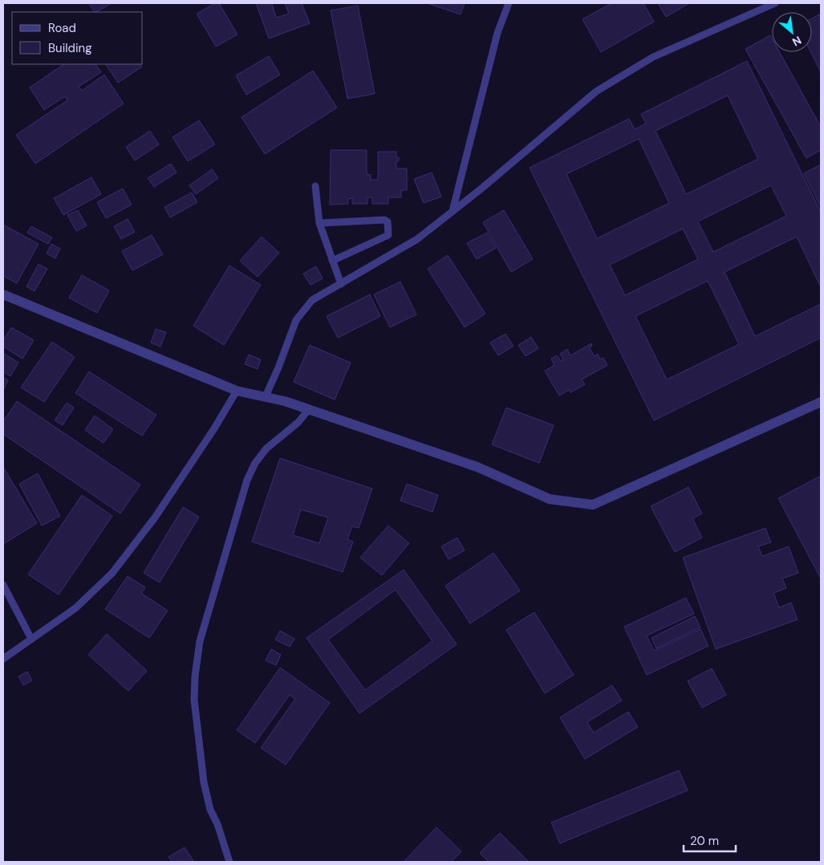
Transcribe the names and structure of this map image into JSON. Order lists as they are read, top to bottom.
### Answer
{
  "legend": ["Road", "Building"],
  "scale_bar": "20 m",
  "north": "bottom right"
}
